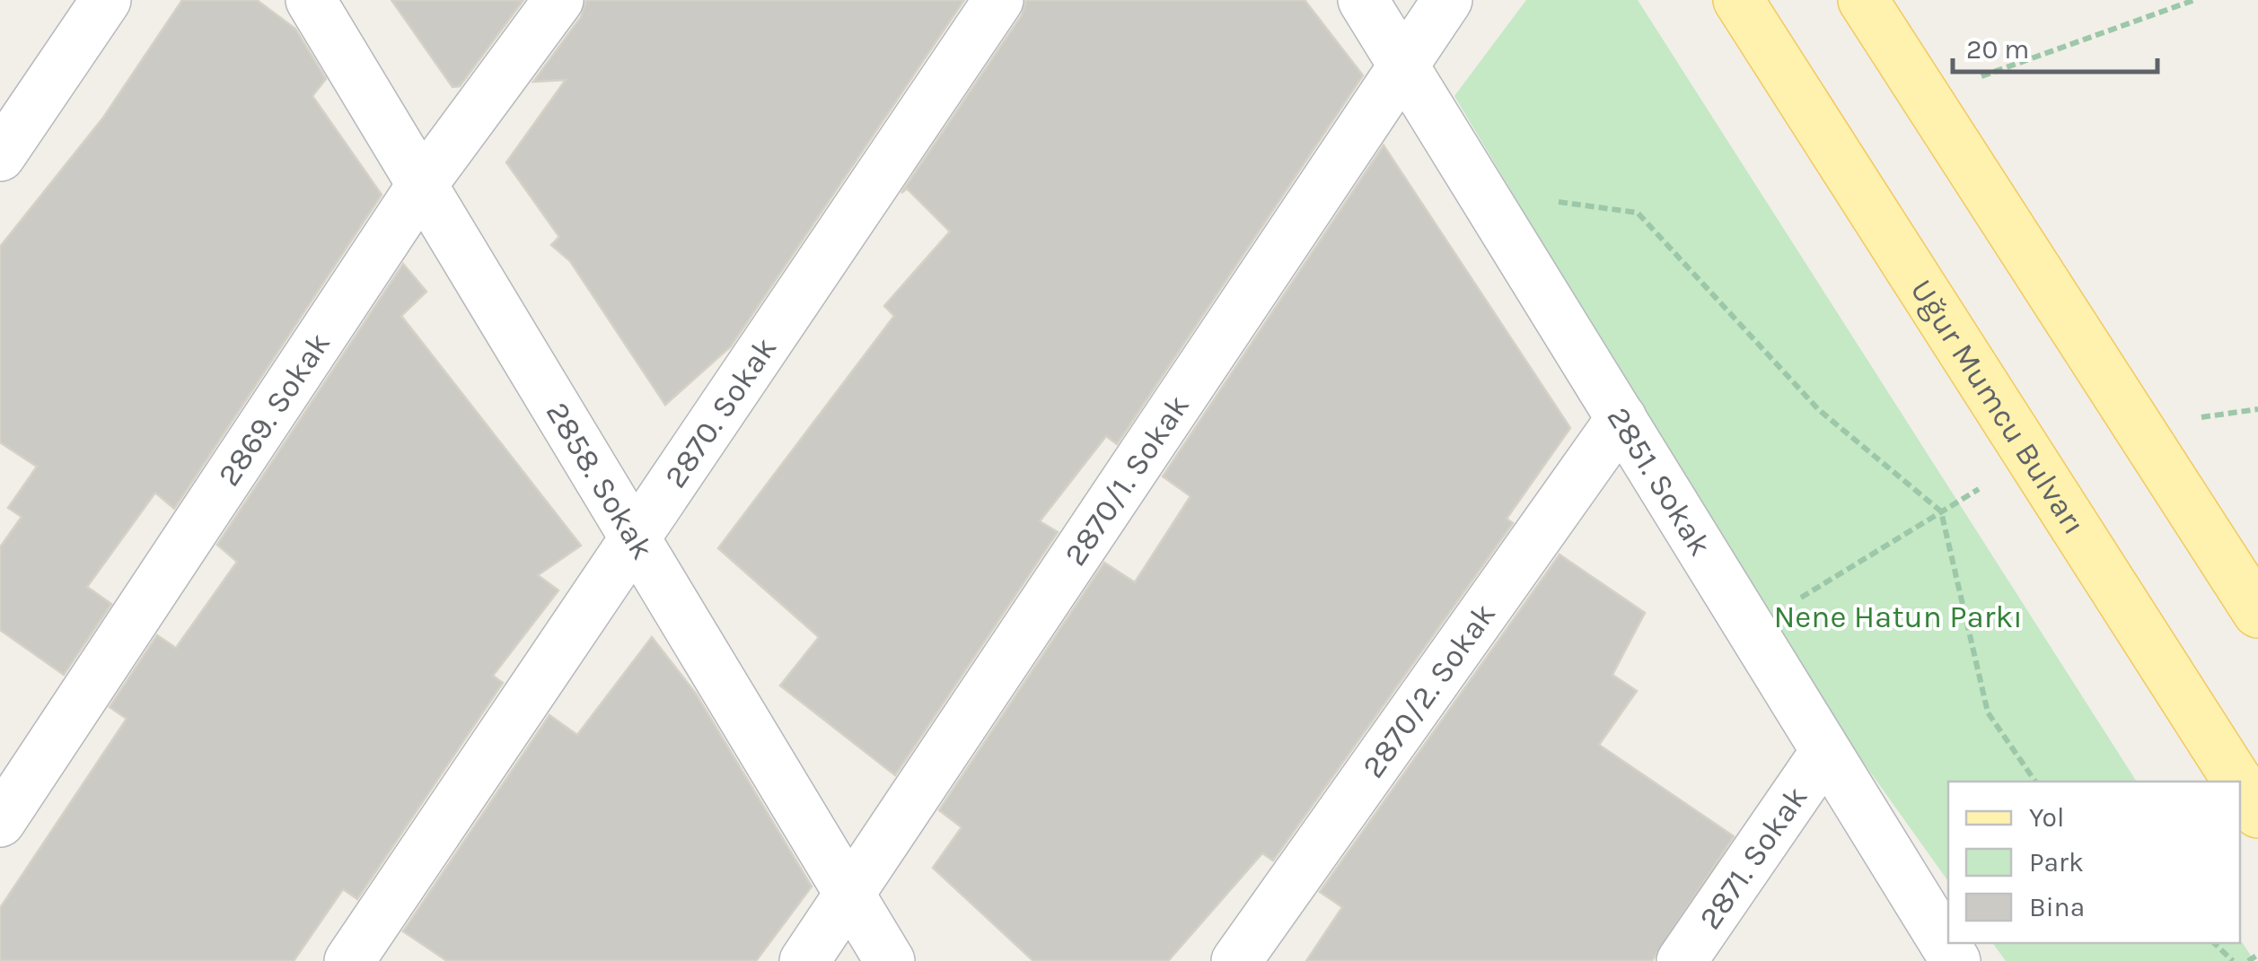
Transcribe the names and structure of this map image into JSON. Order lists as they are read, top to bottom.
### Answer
{
  "streets": {
    "main road": ["Uğur Mumcu Bulvarı"],
    "street": [
      "2869. Sokak",
      "2870. Sokak",
      "2858. Sokak",
      "2851. Sokak",
      "2870/1. Sokak",
      "2870/2. Sokak",
      "2871. Sokak"
    ]
  },
  "crossings": [
    ["2869. Sokak", "2858. Sokak"],
    ["2870. Sokak", "2858. Sokak"],
    ["2858. Sokak", "2870/1. Sokak"],
    ["2851. Sokak", "2870/1. Sokak"],
    ["2851. Sokak", "2870/2. Sokak"],
    ["2851. Sokak", "2871. Sokak"]
  ],
  "parks": ["Nene Hatun Parkı"],
  "legend": ["Yol", "Park", "Bina"],
  "scale_bar": "20 m"
}
